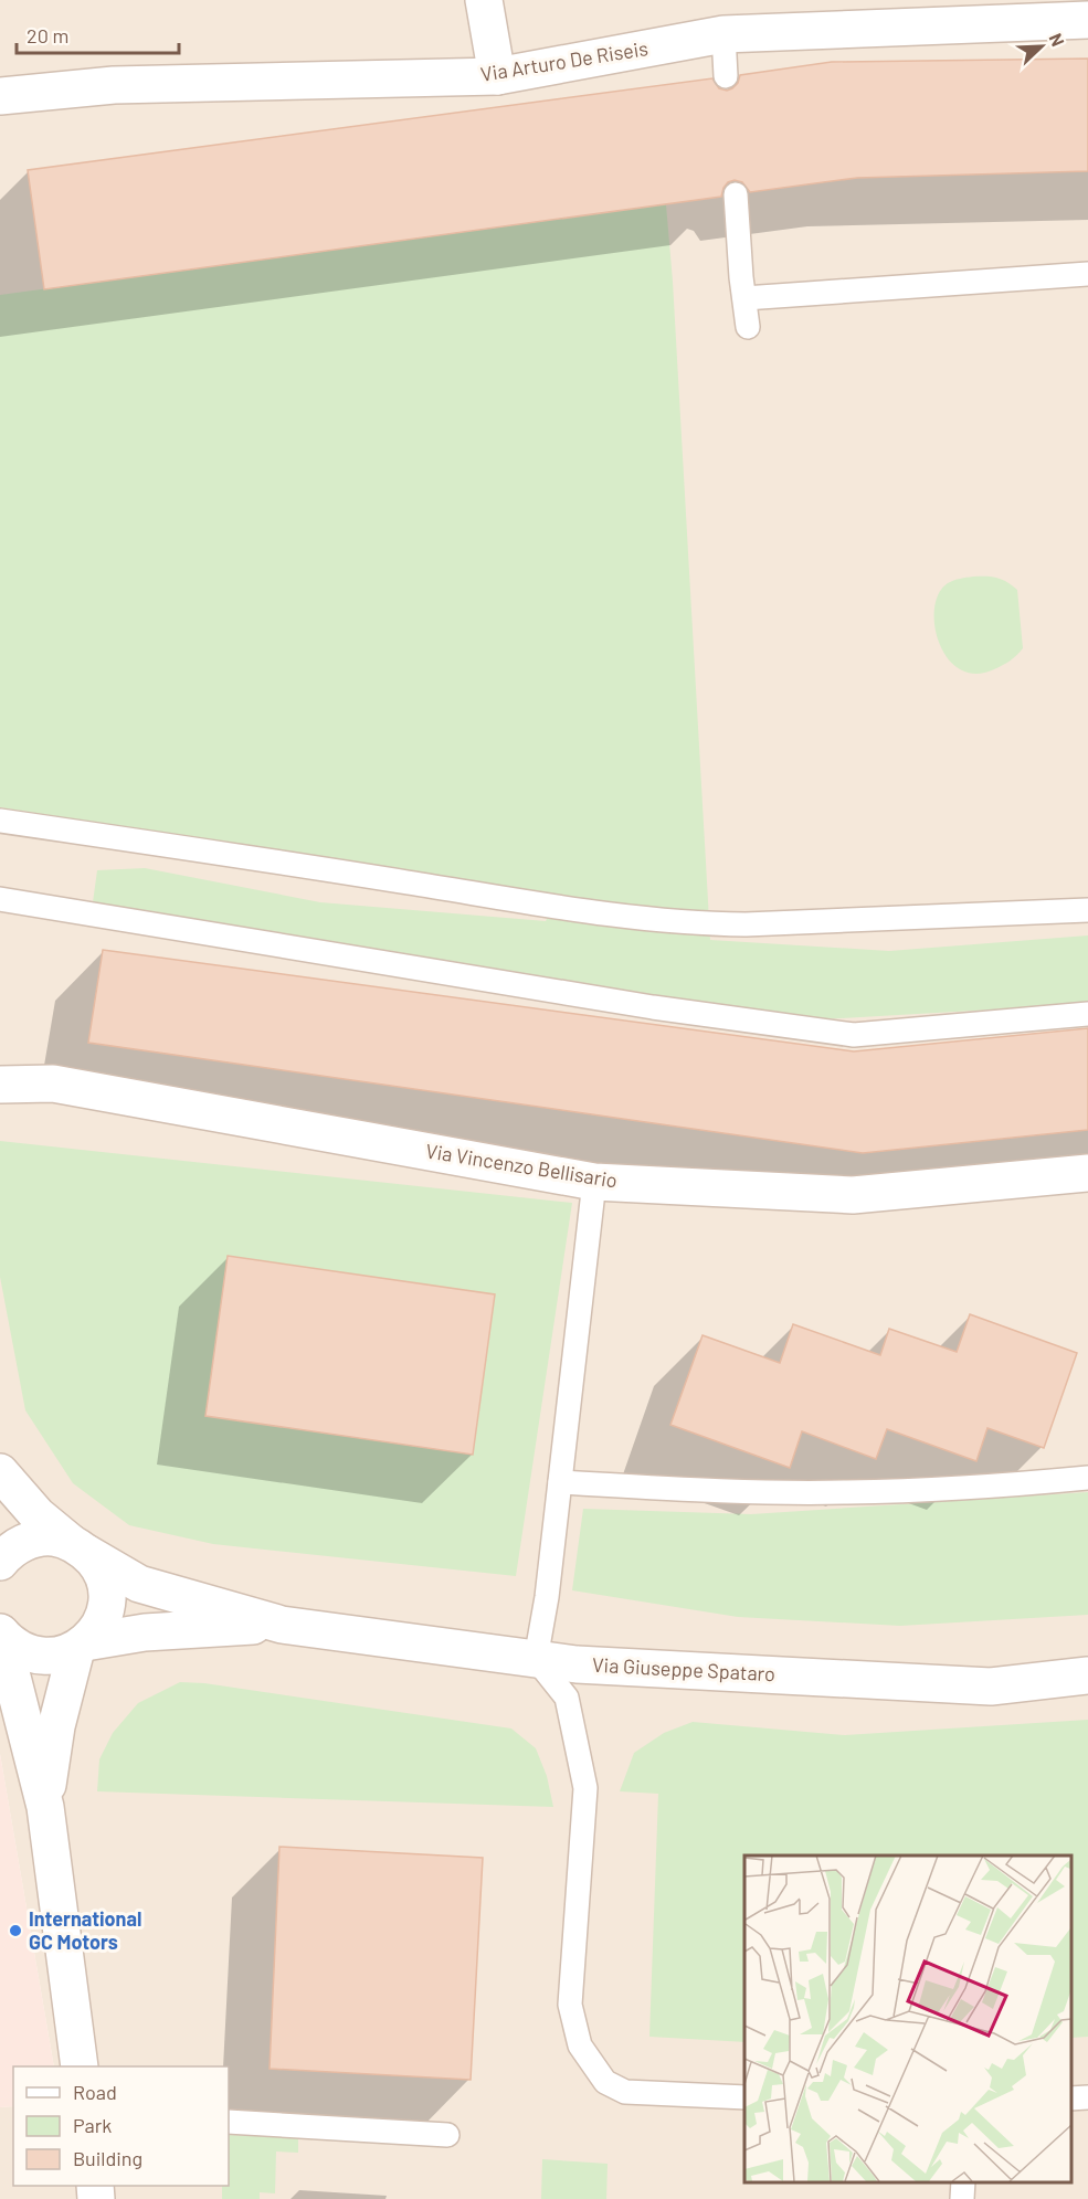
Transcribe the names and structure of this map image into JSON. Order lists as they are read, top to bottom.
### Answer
{
  "streets": {
    "street": ["Via Arturo De Riseis", "Via Vincenzo Bellisario", "Via Giuseppe Spataro"]
  },
  "places": ["International GC Motors"],
  "legend": ["Road", "Park", "Building"],
  "scale_bar": "20 m",
  "north": "top right"
}
